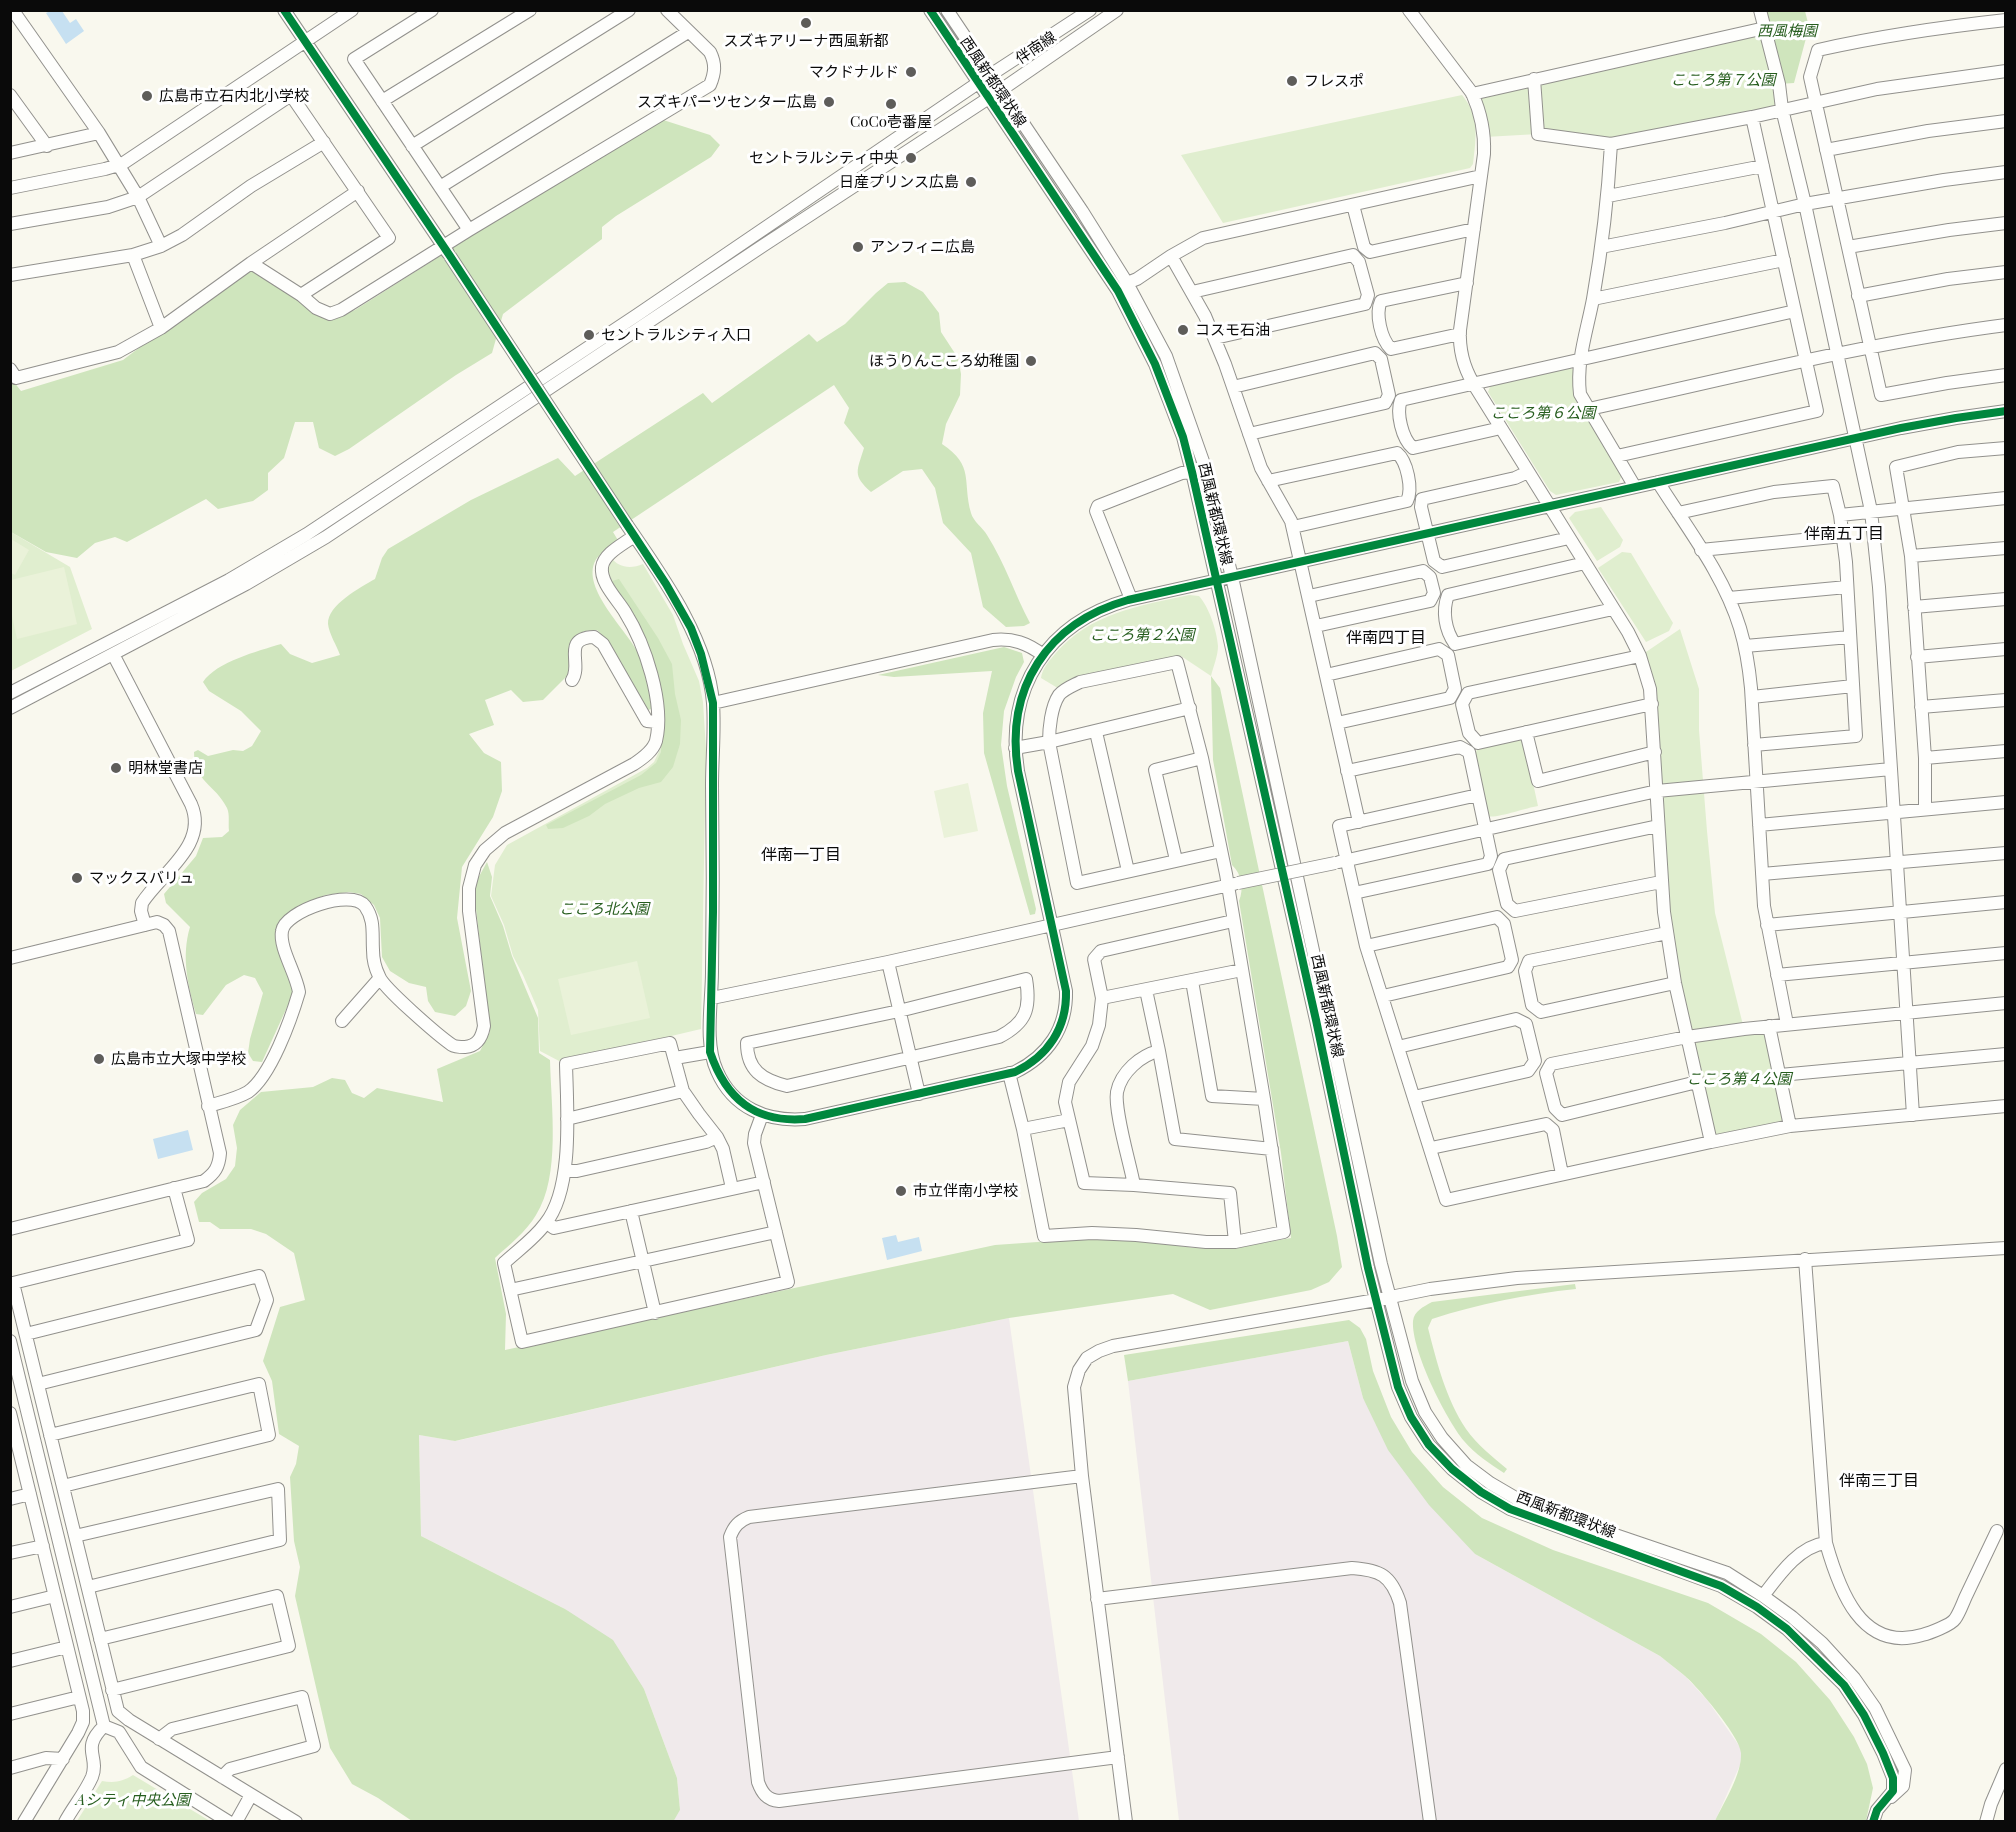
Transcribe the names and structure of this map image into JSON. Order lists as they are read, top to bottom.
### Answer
{
  "streets": {
    "street": ["伴南線", "西風新都環状線"]
  },
  "crossings": [
    ["伴南線", "西風新都環状線"]
  ],
  "districts": [
    "伴南五丁目",
    "伴南四丁目",
    "伴南一丁目",
    "伴南三丁目"
  ],
  "parks": [
    "西風梅園",
    "こころ第７公園",
    "こころ第６公園",
    "こころ第２公園",
    "こころ北公園",
    "こころ第４公園",
    "Aシティ中央公園"
  ],
  "places": [
    "スズキアリーナ西風新都",
    "マクドナルド",
    "フレスポ",
    "広島市立石内北小学校",
    "スズキパーツセンター広島",
    "CoCo壱番屋",
    "セントラルシティ中央",
    "日産プリンス広島",
    "アンフィニ広島",
    "コスモ石油",
    "セントラルシティ入口",
    "ほうりんこころ幼稚園",
    "明林堂書店",
    "マックスバリュ",
    "広島市立大塚中学校",
    "市立伴南小学校"
  ]
}
